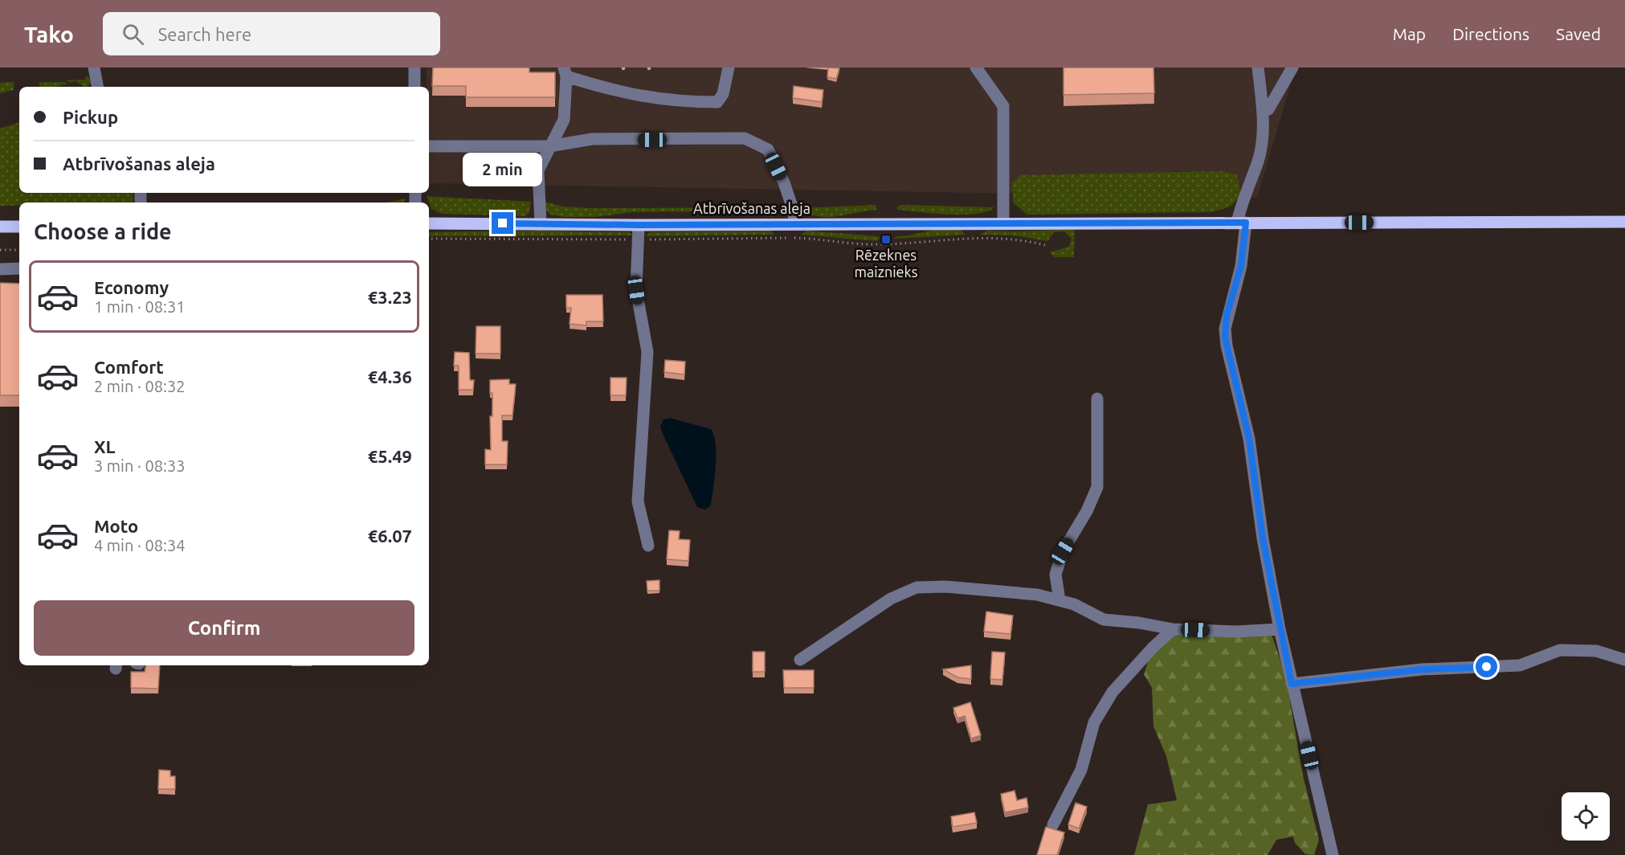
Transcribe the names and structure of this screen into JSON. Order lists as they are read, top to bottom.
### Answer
{
  "streets": {
    "main road": ["Atbrīvošanas aleja"]
  },
  "places": {
    "transit": ["Rēzeknes maiznieks"]
  },
  "page": {
    "header": "Tako",
    "search": "Search here",
    "nav": ["Map", "Directions", "Saved"],
    "banner": ["Pickup", "Atbrīvošanas aleja"],
    "bubble": "2 min",
    "heading": "Choose a ride",
    "list": [
      {
        "name": "Economy",
        "note": "1 min · 08:31",
        "value": "€3.23"
      },
      {
        "name": "Comfort",
        "note": "2 min · 08:32",
        "value": "€4.36"
      },
      {
        "name": "XL",
        "note": "3 min · 08:33",
        "value": "€5.49"
      },
      {
        "name": "Moto",
        "note": "4 min · 08:34",
        "value": "€6.07"
      }
    ],
    "buttons": "Confirm"
  }
}
